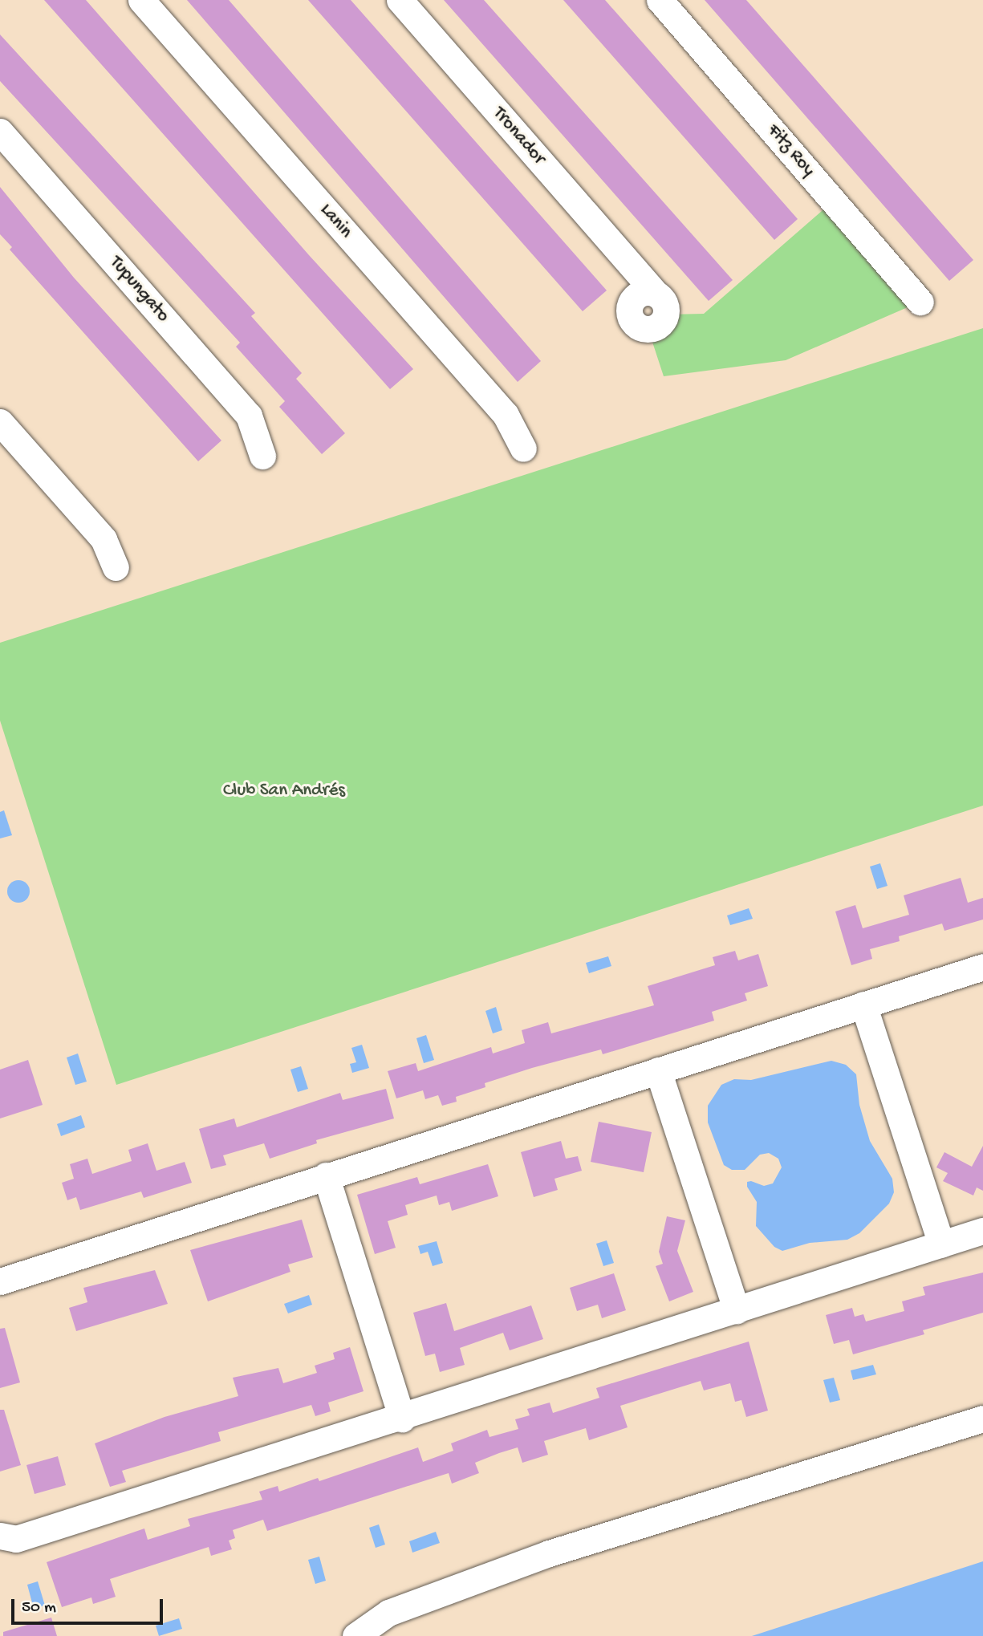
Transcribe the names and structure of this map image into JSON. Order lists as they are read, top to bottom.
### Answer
{
  "streets": {
    "street": [
      "Tronador",
      "Fitz Roy",
      "Lanin",
      "Tupungato"
    ]
  },
  "parks": ["Club San Andrés"],
  "scale_bar": "50 m"
}
